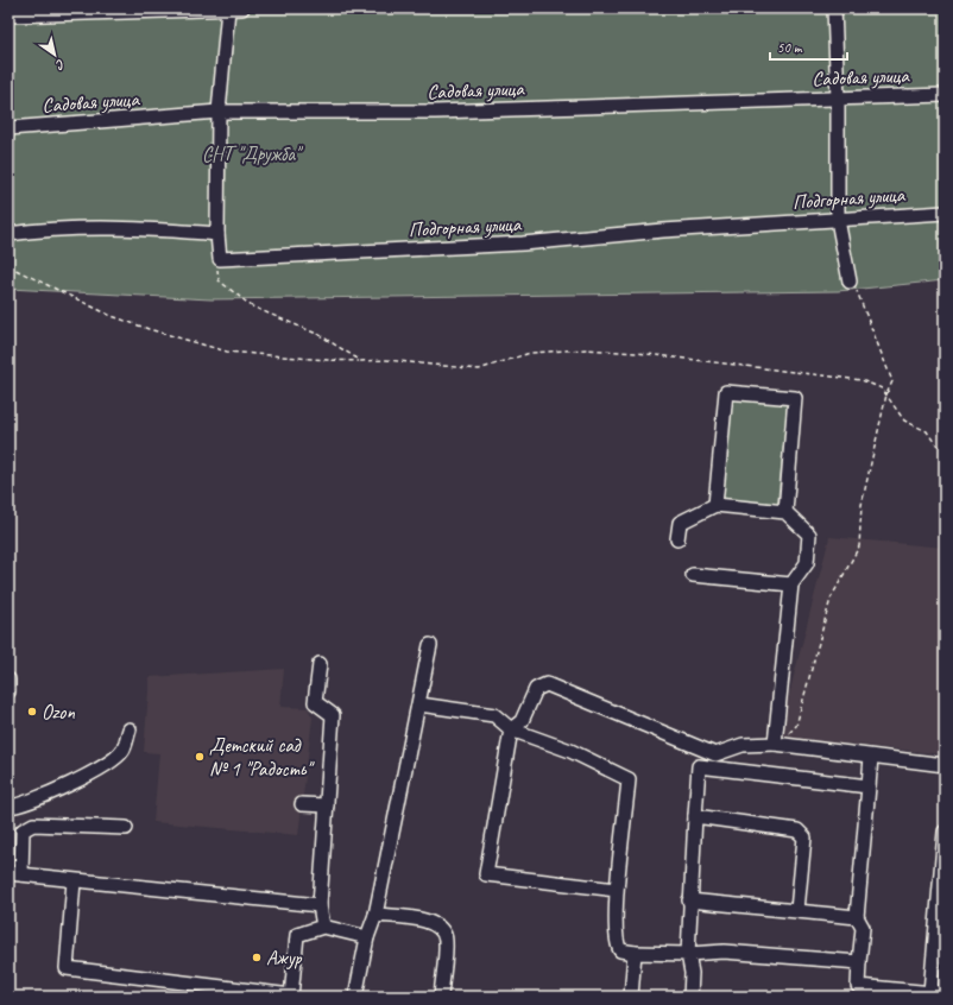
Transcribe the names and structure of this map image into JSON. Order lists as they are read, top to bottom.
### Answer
{
  "streets": {
    "street": ["Садовая улица", "Подгорная улица"]
  },
  "parks": ["СНТ \"Дружба\""],
  "places": ["Ozon", "Детский сад № 1 \"Радость\"", "Ажур"],
  "scale_bar": "50 m",
  "north": "bottom right"
}
